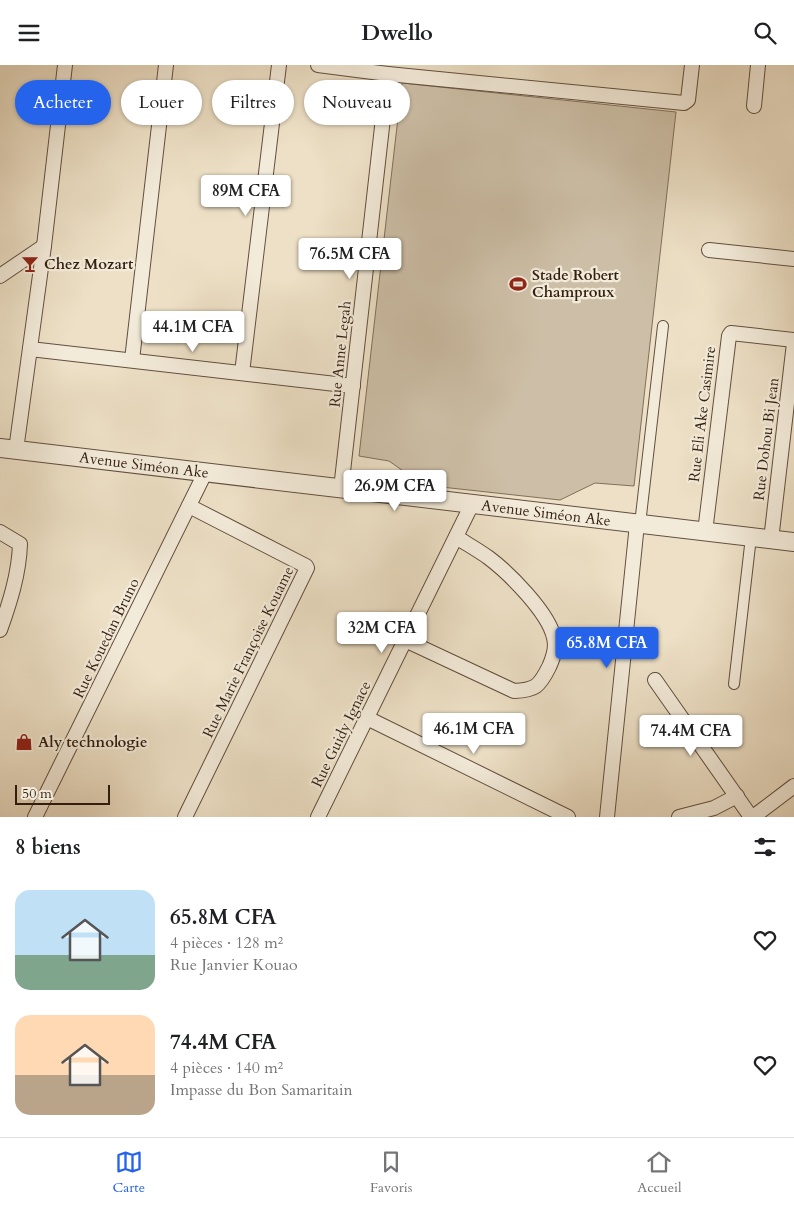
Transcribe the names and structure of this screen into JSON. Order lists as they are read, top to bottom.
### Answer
{
  "streets": {
    "street": [
      "Rue Anne Legah",
      "Rue Eli Ake Casimire",
      "Rue Dohou Bi Jean",
      "Avenue Siméon Ake",
      "Rue Kouedan Bruno",
      "Rue Marie Françoise Kouame",
      "Rue Guidy Ignace"
    ]
  },
  "crossings": [
    ["Rue Anne Legah", "Avenue Siméon Ake"],
    ["Rue Eli Ake Casimire", "Rue Dohou Bi Jean"],
    ["Rue Eli Ake Casimire", "Avenue Siméon Ake"],
    ["Rue Dohou Bi Jean", "Avenue Siméon Ake"],
    ["Avenue Siméon Ake", "Rue Kouedan Bruno"],
    ["Avenue Siméon Ake", "Rue Guidy Ignace"],
    ["Rue Kouedan Bruno", "Rue Marie Françoise Kouame"]
  ],
  "places": {
    "bar": ["Chez Mozart"],
    "sports": ["Stade Robert Champroux"],
    "shop": ["Aly technologie"]
  },
  "scale_bar": "50 m",
  "page": {
    "header": "Dwello",
    "chip": [
      "Acheter",
      "Louer",
      "Filtres",
      "Nouveau"
    ],
    "price": [
      "89M CFA",
      "76.5M CFA",
      "44.1M CFA",
      "26.9M CFA",
      "32M CFA",
      "65.8M CFA",
      "46.1M CFA",
      "74.4M CFA"
    ],
    "scale": "50 m",
    "heading": "8 biens",
    "list": [
      {
        "name": "65.8M CFA",
        "note": "4 pièces · 128 m² · Rue Janvier Kouao"
      },
      {
        "name": "74.4M CFA",
        "note": "4 pièces · 140 m² · Impasse du Bon Samaritain"
      }
    ],
    "tabs": ["Carte", "Favoris", "Accueil"]
  }
}
